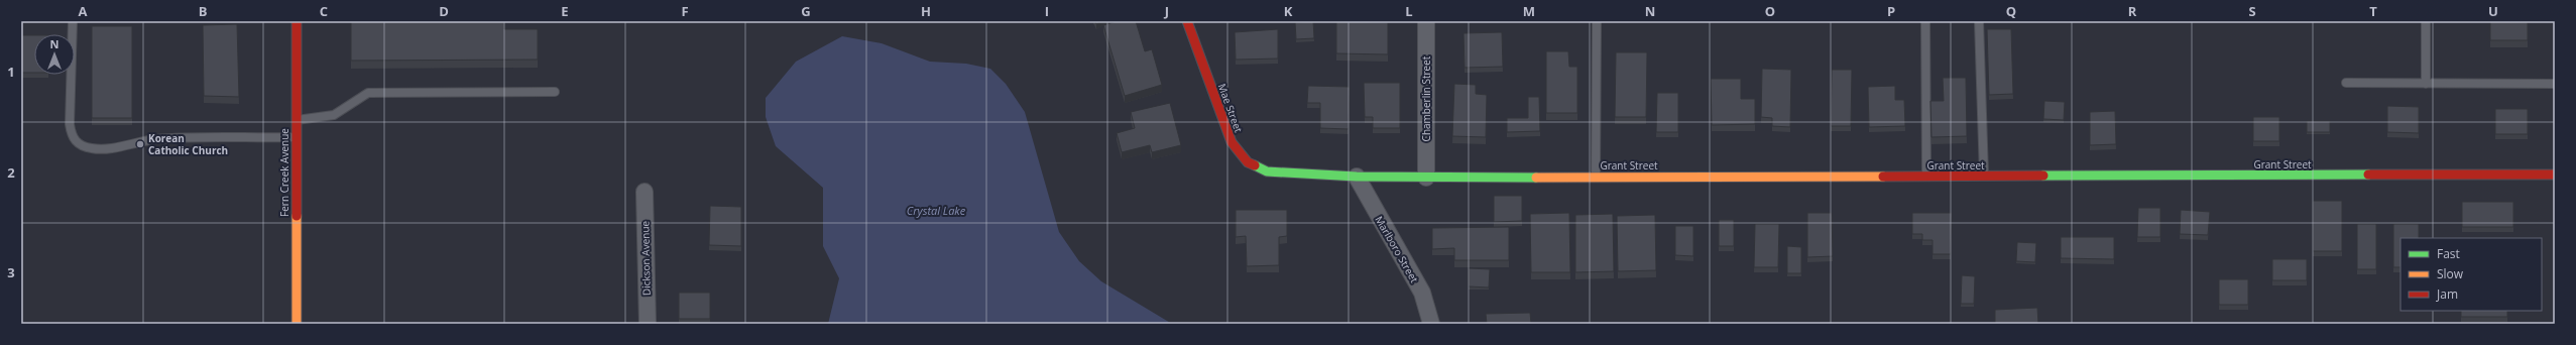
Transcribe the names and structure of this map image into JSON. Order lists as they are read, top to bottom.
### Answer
{
  "streets": {
    "street": [
      "Chamberlin Street",
      "Mae Street",
      "Grant Street",
      "Fern Creek Avenue",
      "Marlboro Street",
      "Dickson Avenue"
    ]
  },
  "crossings": [
    ["Chamberlin Street", "Grant Street"],
    ["Mae Street", "Grant Street"],
    ["Mae Street", "Marlboro Street"],
    ["Grant Street", "Marlboro Street"]
  ],
  "water": ["Crystal Lake"],
  "places": ["Korean Catholic Church"],
  "legend": ["Fast", "Slow", "Jam"],
  "north": "top",
  "grid": {
    "columns": [
      "A",
      "B",
      "C",
      "D",
      "E",
      "F",
      "G",
      "H",
      "I",
      "J",
      "K",
      "L",
      "M",
      "N",
      "O",
      "P",
      "Q",
      "R",
      "S",
      "T",
      "U"
    ],
    "rows": ["1", "2", "3"]
  }
}
